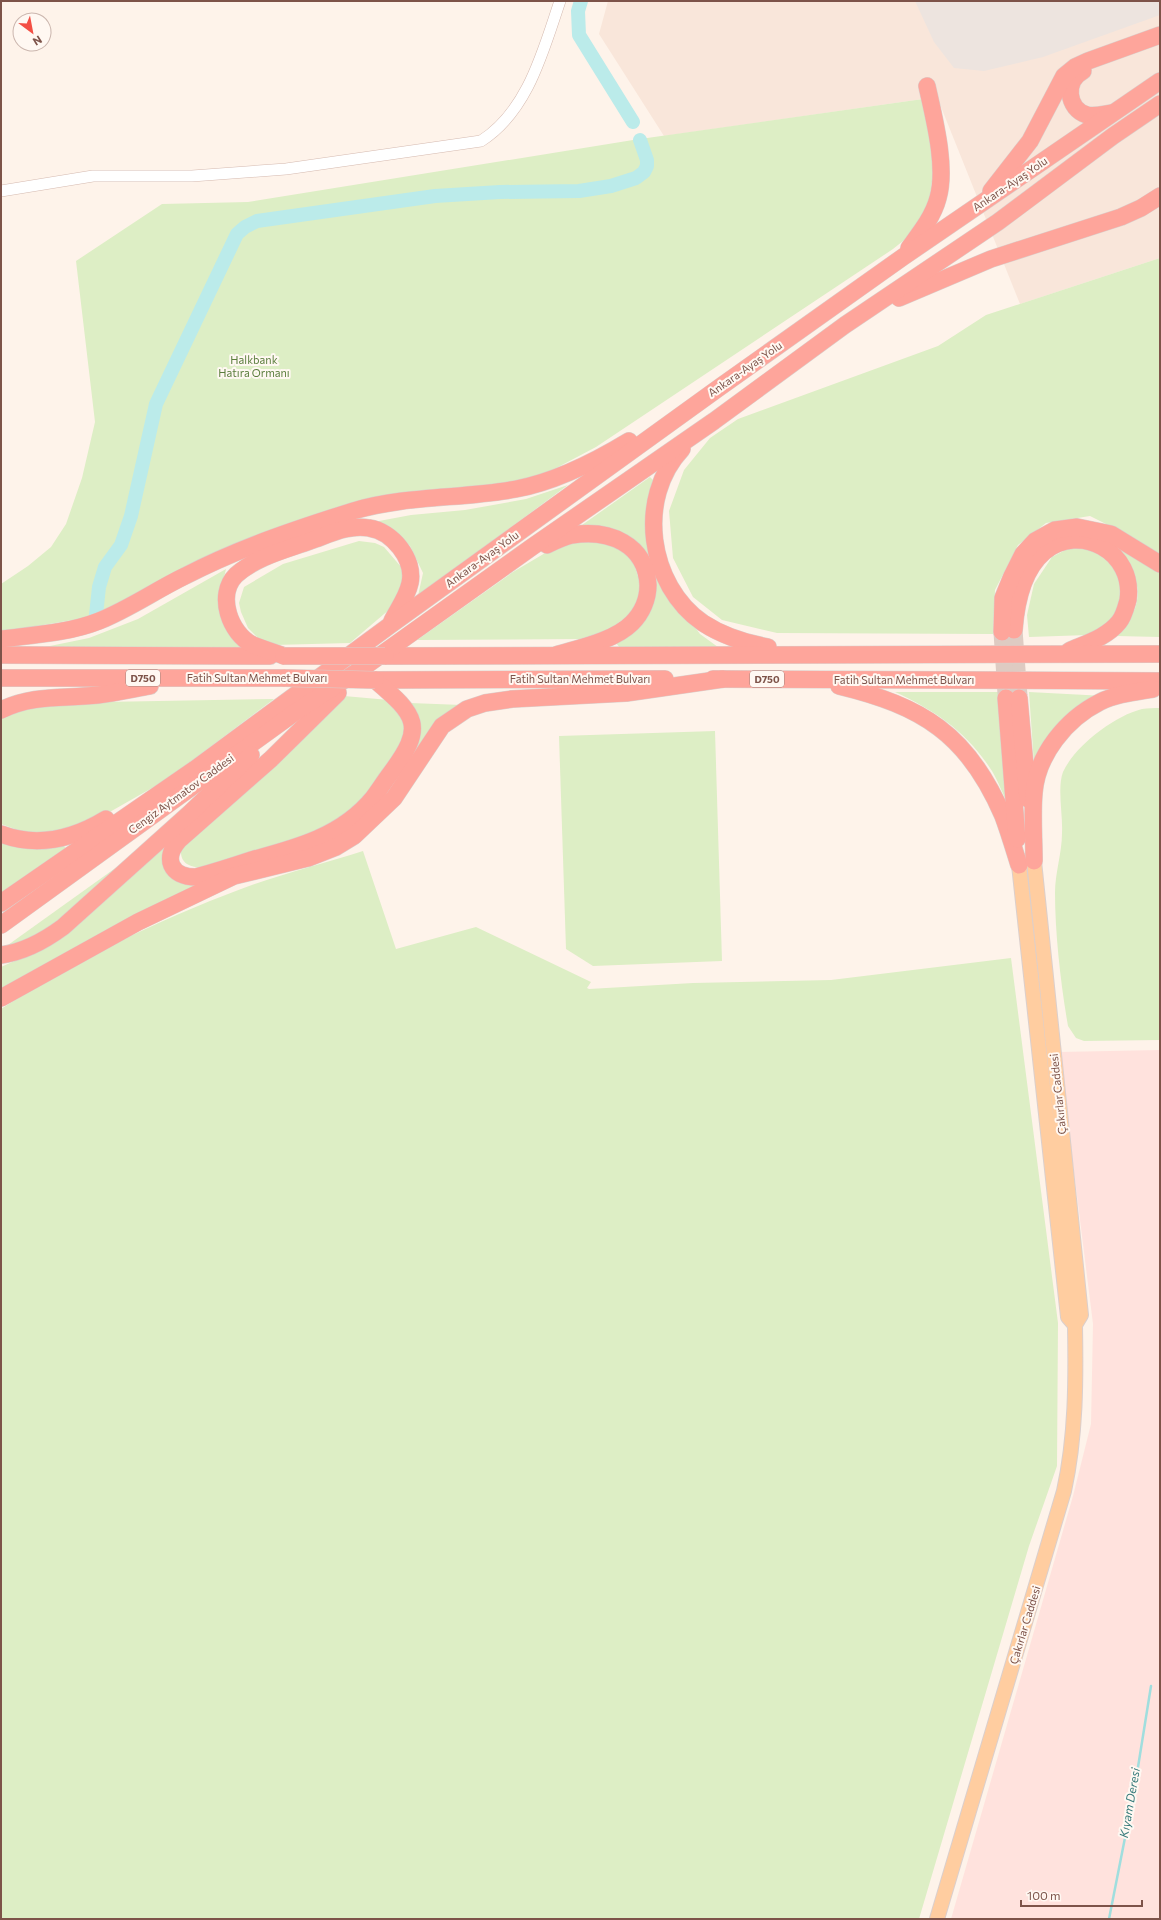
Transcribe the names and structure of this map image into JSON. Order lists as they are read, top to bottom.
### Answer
{
  "streets": {
    "highway": [
      "Ankara-Ayaş Yolu",
      "D750",
      "Fatih Sultan Mehmet Bulvarı",
      "Cengiz Aytmatov Caddesi"
    ],
    "main road": ["Çakırlar Caddesi"]
  },
  "crossings": [
    ["Ankara-Ayaş Yolu", "Cengiz Aytmatov Caddesi"]
  ],
  "water": ["Kıyam Deresi"],
  "parks": ["Halkbank Hatıra Ormanı"],
  "scale_bar": "100 m",
  "north": "bottom right"
}
